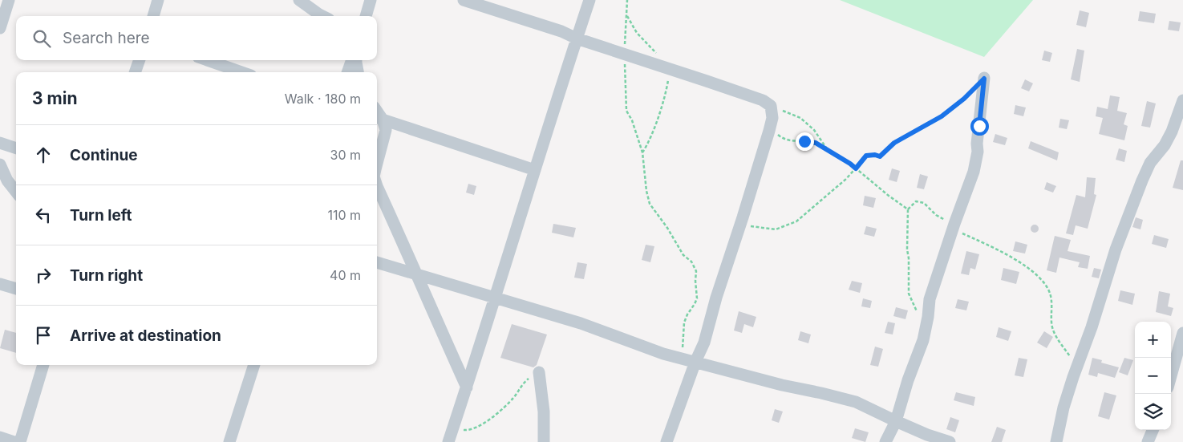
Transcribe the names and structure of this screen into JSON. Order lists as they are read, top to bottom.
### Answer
{
  "page": {
    "search": "Search here",
    "heading": ["3 min", "Walk · 180 m"],
    "list": [
      ["Continue", "30 m"],
      ["Turn left", "110 m"],
      ["Turn right", "40 m"],
      "Arrive at destination"
    ],
    "map_buttons": ["+", "−"]
  }
}
